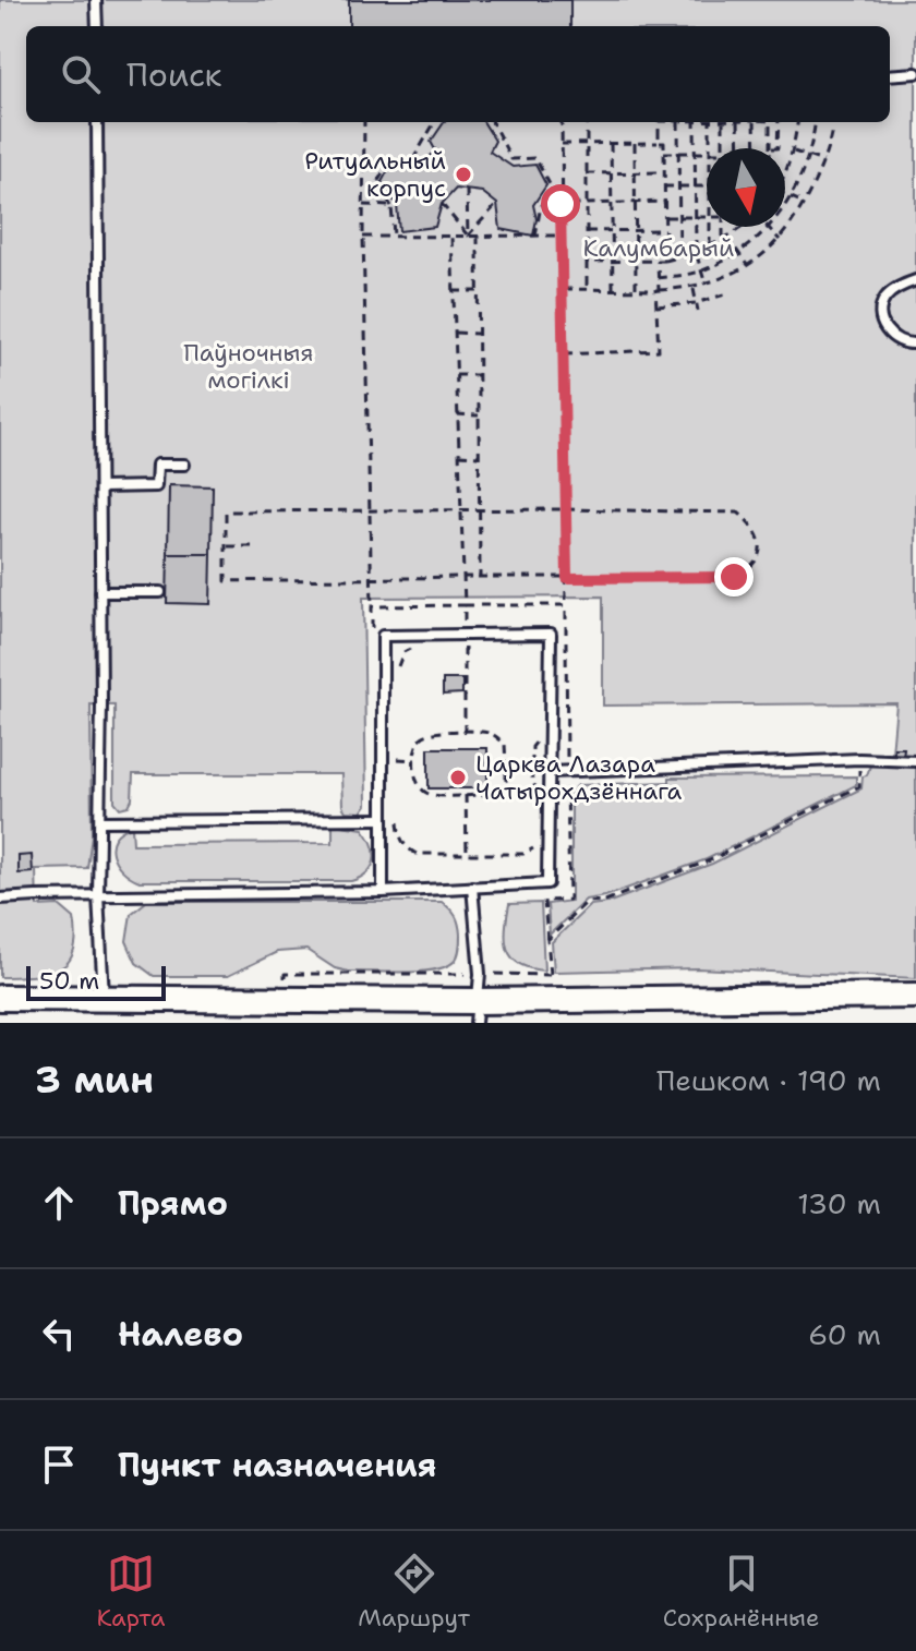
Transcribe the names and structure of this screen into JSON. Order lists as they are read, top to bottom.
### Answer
{
  "parks": ["Калумбарый", "Паўночныя могілкі"],
  "places": ["Ритуальный корпус", "Царква Лазара Чатырохдзённага"],
  "scale_bar": "50 m",
  "north": "bottom",
  "page": {
    "search": "Поиск",
    "scale": "50 m",
    "heading": ["3 мин", "Пешком · 190 m"],
    "list": [
      ["Прямо", "130 m"],
      ["Налево", "60 m"],
      "Пункт назначения"
    ],
    "nav": ["Карта", "Маршрут", "Сохранённые"]
  }
}
